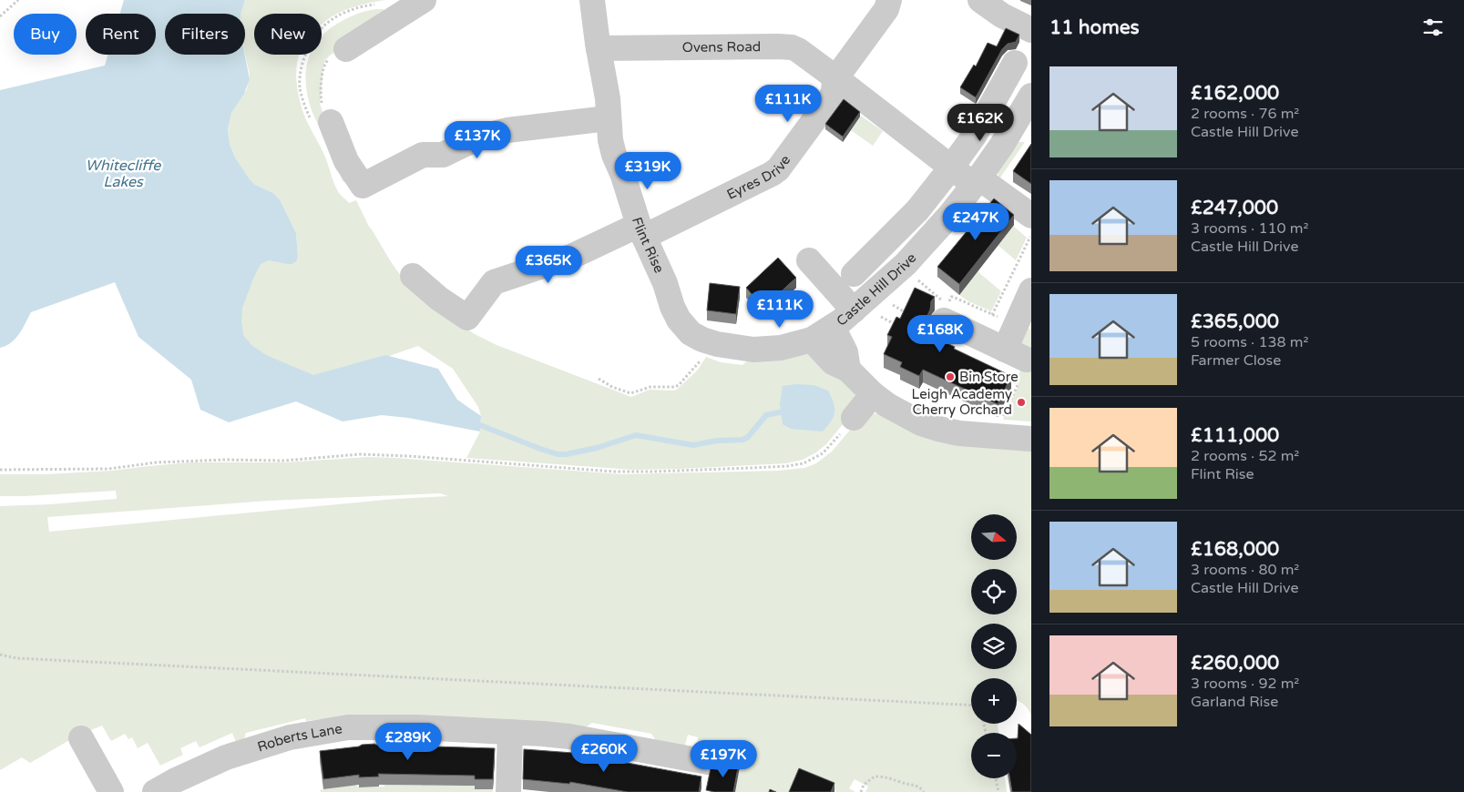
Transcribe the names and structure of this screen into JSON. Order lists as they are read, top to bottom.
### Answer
{
  "streets": {
    "street": [
      "Ovens Road",
      "Eyres Drive",
      "Flint Rise",
      "Castle Hill Drive",
      "Roberts Lane"
    ]
  },
  "crossings": [
    ["Ovens Road", "Eyres Drive"],
    ["Ovens Road", "Flint Rise"],
    ["Eyres Drive", "Flint Rise"],
    ["Flint Rise", "Castle Hill Drive"]
  ],
  "water": ["Whitecliffe Lakes"],
  "places": ["Bin Store", "Leigh Academy Cherry Orchard"],
  "north": "right",
  "page": {
    "heading": "11 homes",
    "chip": [
      "Buy",
      "Rent",
      "Filters",
      "New"
    ],
    "list": [
      {
        "name": "£162,000",
        "note": "2 rooms · 76 m² · Castle Hill Drive"
      },
      {
        "name": "£247,000",
        "note": "3 rooms · 110 m² · Castle Hill Drive"
      },
      {
        "name": "£365,000",
        "note": "5 rooms · 138 m² · Farmer Close"
      },
      {
        "name": "£111,000",
        "note": "2 rooms · 52 m² · Flint Rise"
      },
      {
        "name": "£168,000",
        "note": "3 rooms · 80 m² · Castle Hill Drive"
      },
      {
        "name": "£260,000",
        "note": "3 rooms · 92 m² · Garland Rise"
      }
    ],
    "price": [
      "£111K",
      "£162K",
      "£137K",
      "£319K",
      "£247K",
      "£365K",
      "£111K",
      "£168K",
      "£289K",
      "£260K",
      "£197K"
    ],
    "map_buttons": ["+", "−"]
  }
}
